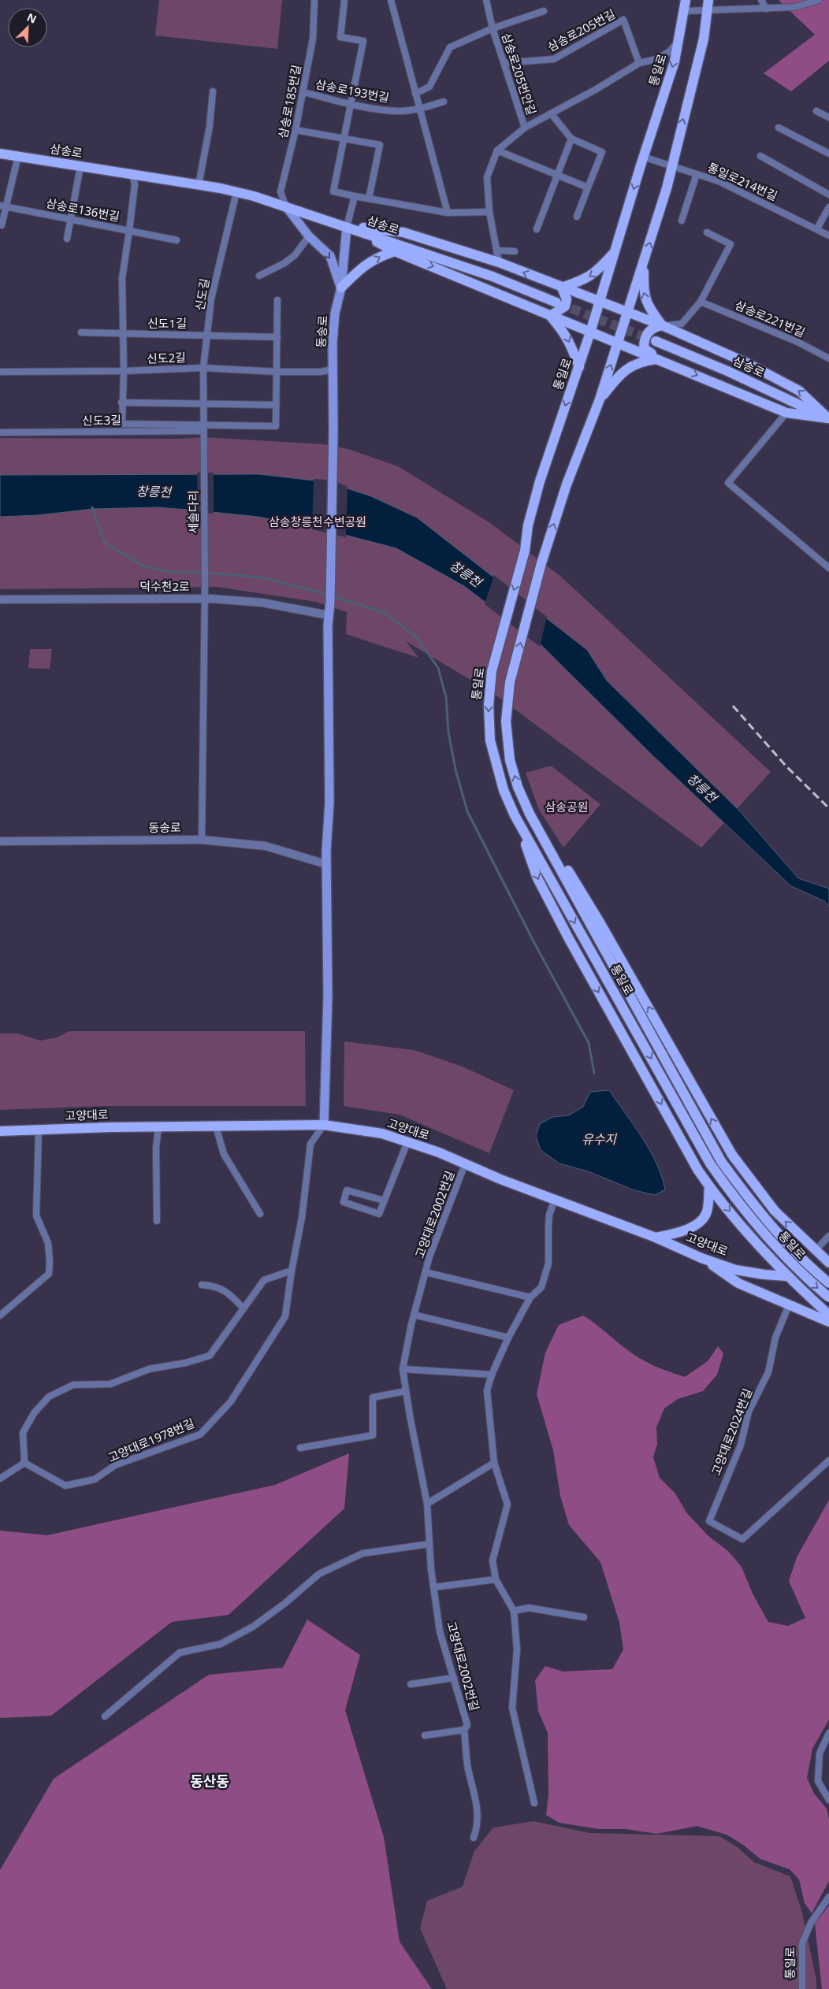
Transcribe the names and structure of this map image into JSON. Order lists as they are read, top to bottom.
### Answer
{
  "streets": {
    "main road": [
      "통일로",
      "삼송로",
      "동송로",
      "고양대로"
    ],
    "street": [
      "삼송로205번길",
      "삼송로205번안길",
      "삼송로193번길",
      "삼송로185번길",
      "통일로214번길",
      "삼송로136번길",
      "신도길",
      "삼송로221번길",
      "신도1길",
      "신도2길",
      "신도3길",
      "세솔다리",
      "덕수천2로",
      "고양대로2002번길",
      "고양대로2024번길",
      "고양대로1978번길"
    ]
  },
  "crossings": [
    ["삼송로205번길", "삼송로205번안길"],
    ["통일로", "통일로214번길"],
    ["삼송로193번길", "삼송로185번길"],
    ["삼송로185번길", "삼송로"],
    ["삼송로", "삼송로136번길"],
    ["삼송로", "신도길"],
    ["삼송로", "동송로"],
    ["신도길", "신도1길"],
    ["신도길", "신도2길"],
    ["신도길", "신도3길"],
    ["신도길", "세솔다리"],
    ["동송로", "신도2길"],
    ["동송로", "세솔다리"],
    ["동송로", "덕수천2로"],
    ["세솔다리", "덕수천2로"],
    ["고양대로", "고양대로2002번길"],
    ["고양대로", "고양대로1978번길"]
  ],
  "districts": ["동산동"],
  "water": ["창릉천", "유수지"],
  "parks": ["삼송창릉천수변공원", "삼송공원"],
  "north": "top right"
}
